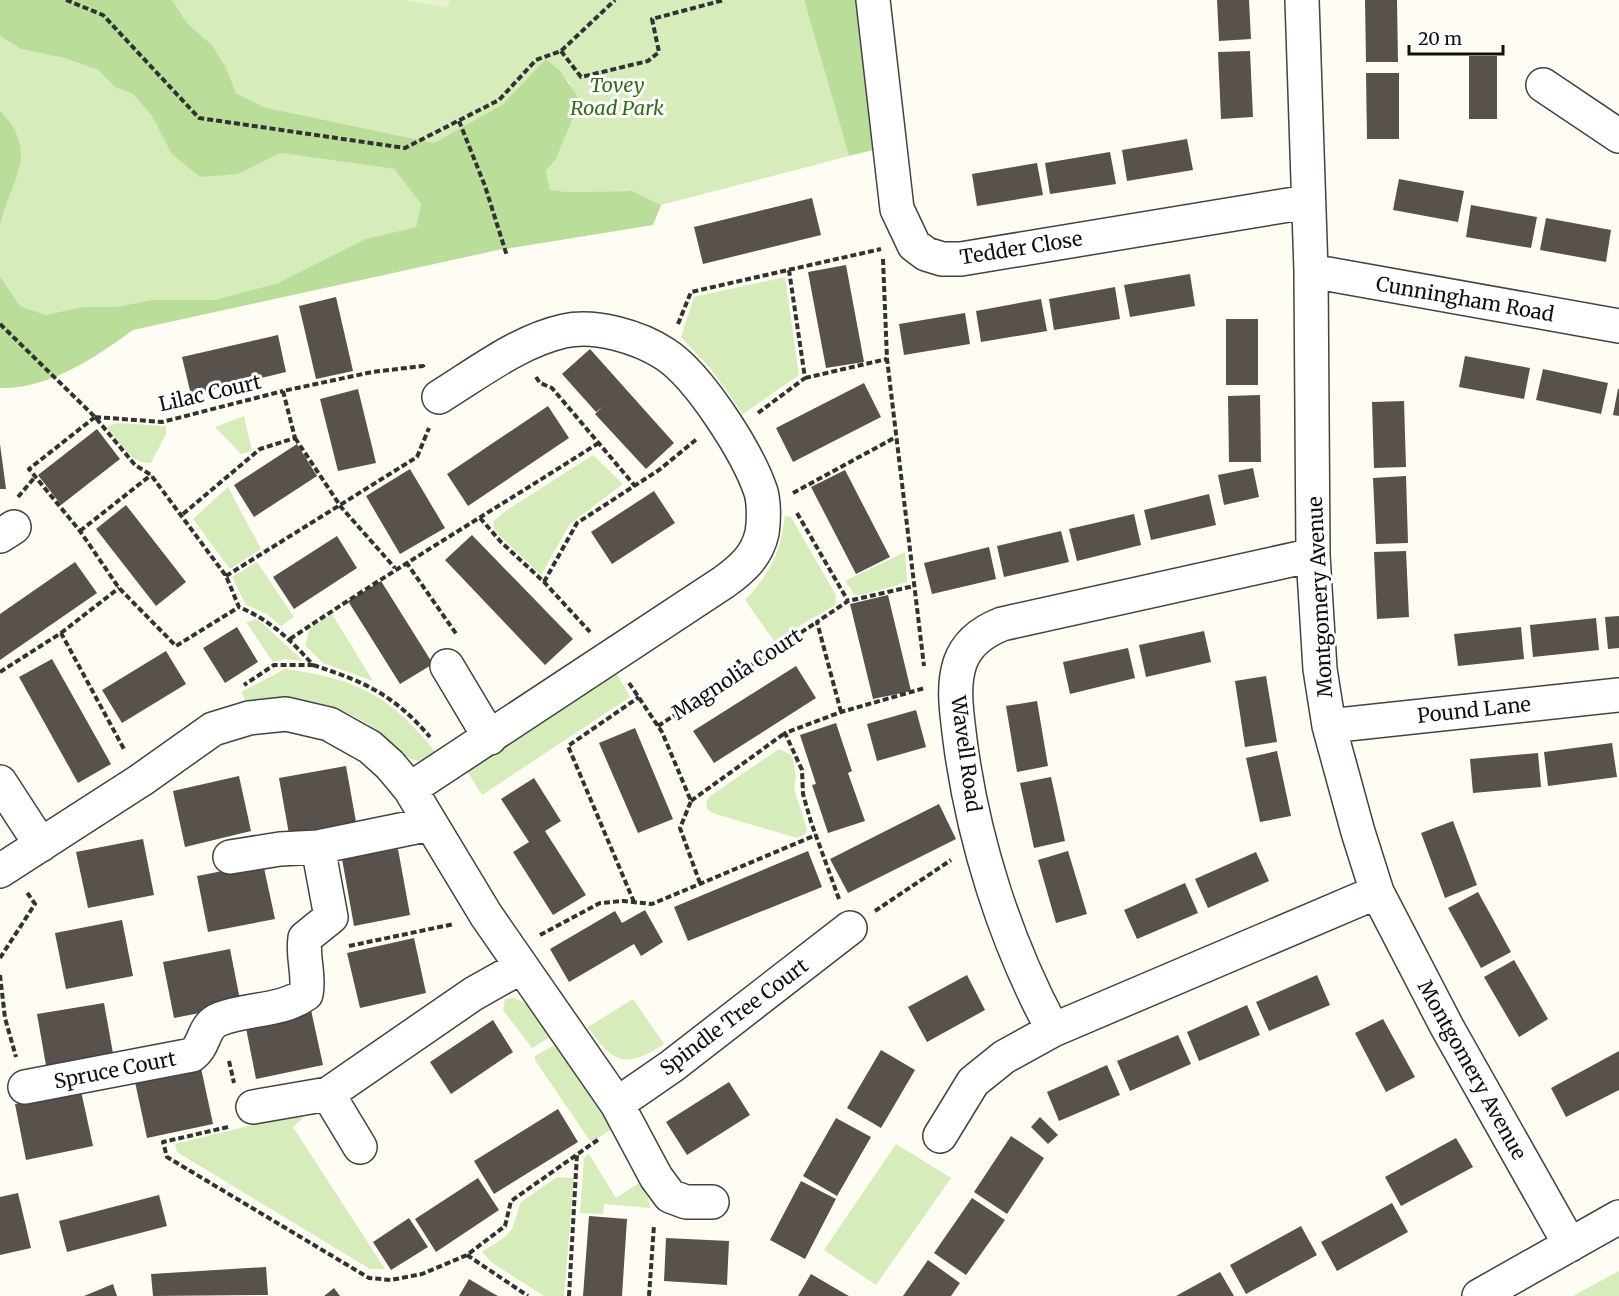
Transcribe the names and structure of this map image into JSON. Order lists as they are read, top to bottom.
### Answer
{
  "streets": {
    "street": [
      "Tedder Close",
      "Cunningham Road",
      "Montgomery Avenue",
      "Pound Lane",
      "Wavell Road",
      "Spindle Tree Court",
      "Spruce Court"
    ],
    "path": ["Lilac Court", "Magnolia Court"]
  },
  "crossings": [
    ["Tedder Close", "Montgomery Avenue"],
    ["Cunningham Road", "Montgomery Avenue"],
    ["Montgomery Avenue", "Pound Lane"],
    ["Montgomery Avenue", "Wavell Road"]
  ],
  "parks": ["Tovey Road Park"],
  "scale_bar": "20 m"
}
